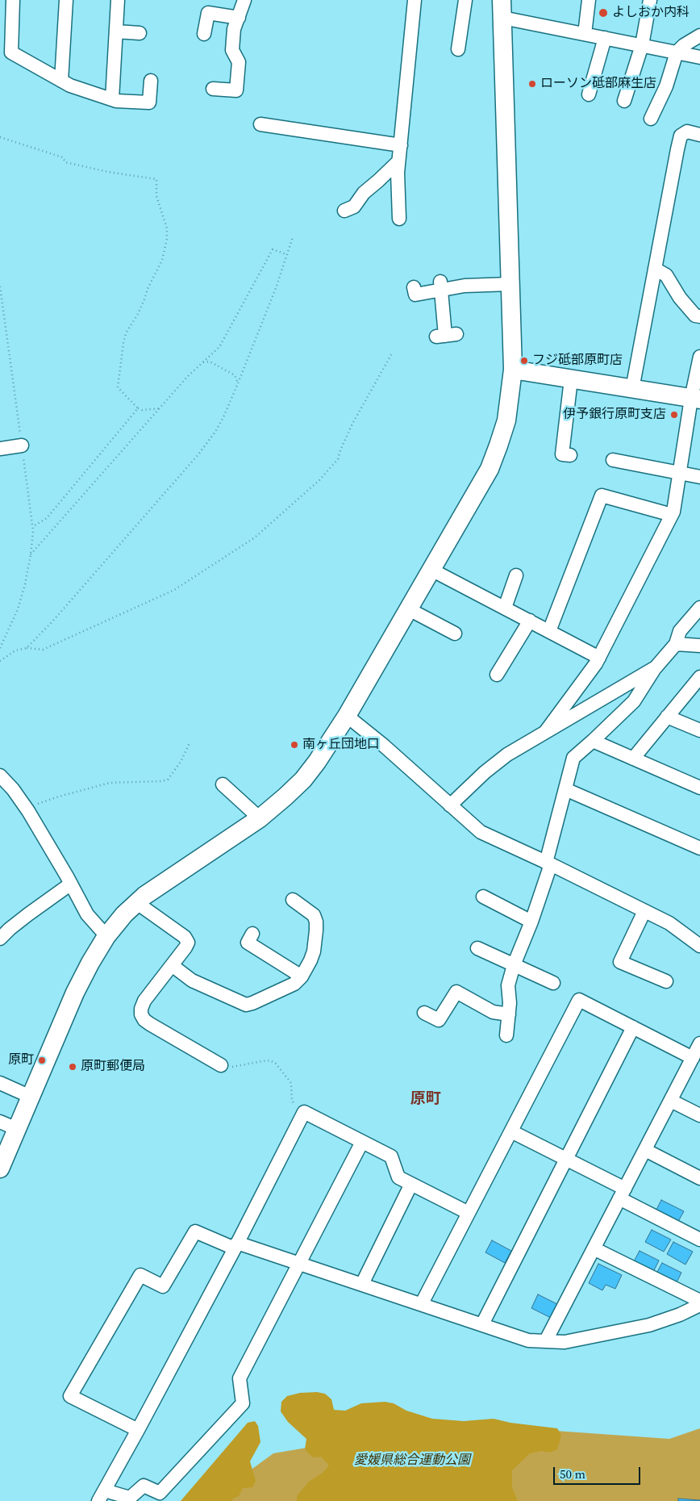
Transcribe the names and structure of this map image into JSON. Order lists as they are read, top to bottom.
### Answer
{
  "districts": ["原町"],
  "parks": ["愛媛県総合運動公園"],
  "places": [
    "よしおか内科",
    "ローソン砥部麻生店",
    "フジ砥部原町店",
    "伊予銀行原町支店",
    "南ヶ丘団地口",
    "原町",
    "原町郵便局"
  ],
  "scale_bar": "50 m"
}
